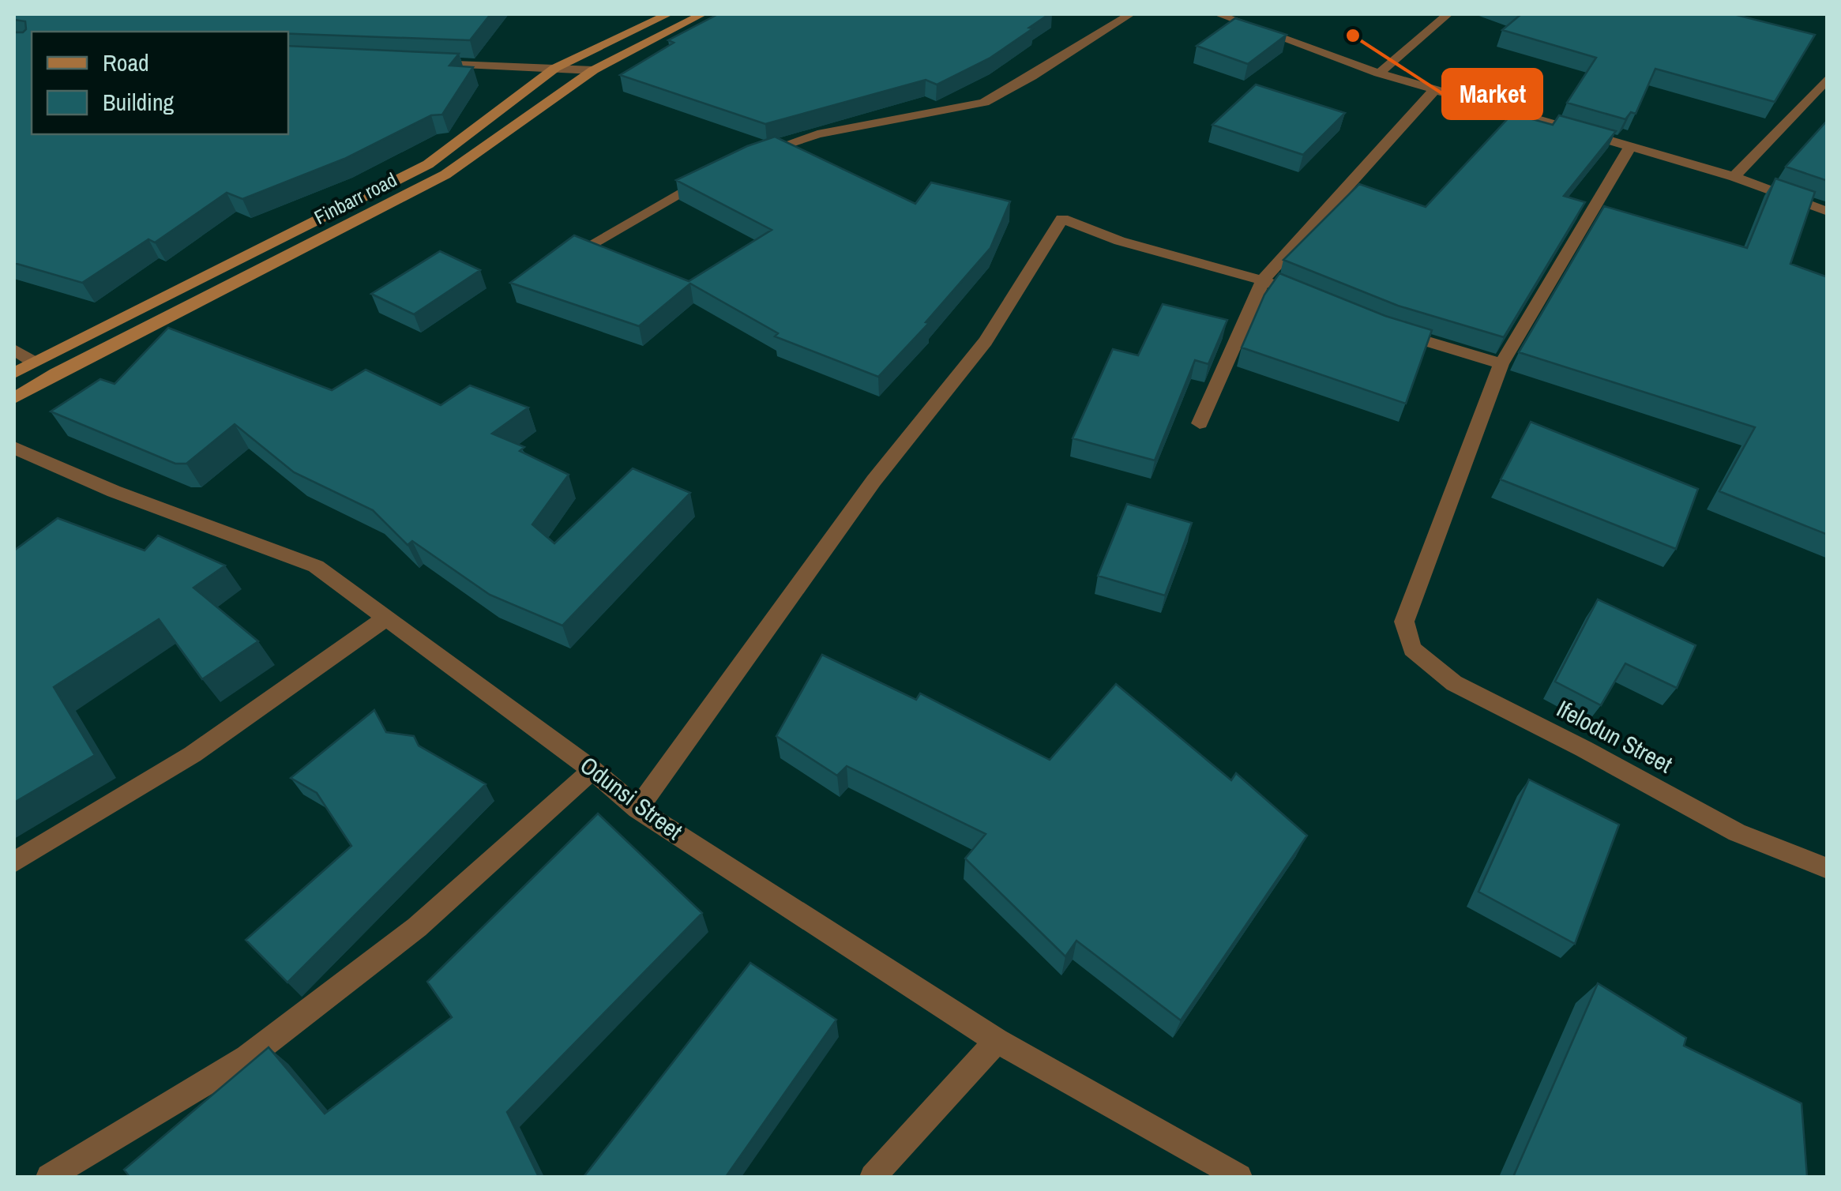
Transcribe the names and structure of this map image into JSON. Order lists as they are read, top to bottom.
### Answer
{
  "streets": {
    "main road": ["Finbarr road"],
    "street": ["Ifelodun Street", "Odunsi Street"]
  },
  "places": ["Market"],
  "legend": ["Road", "Building"]
}
